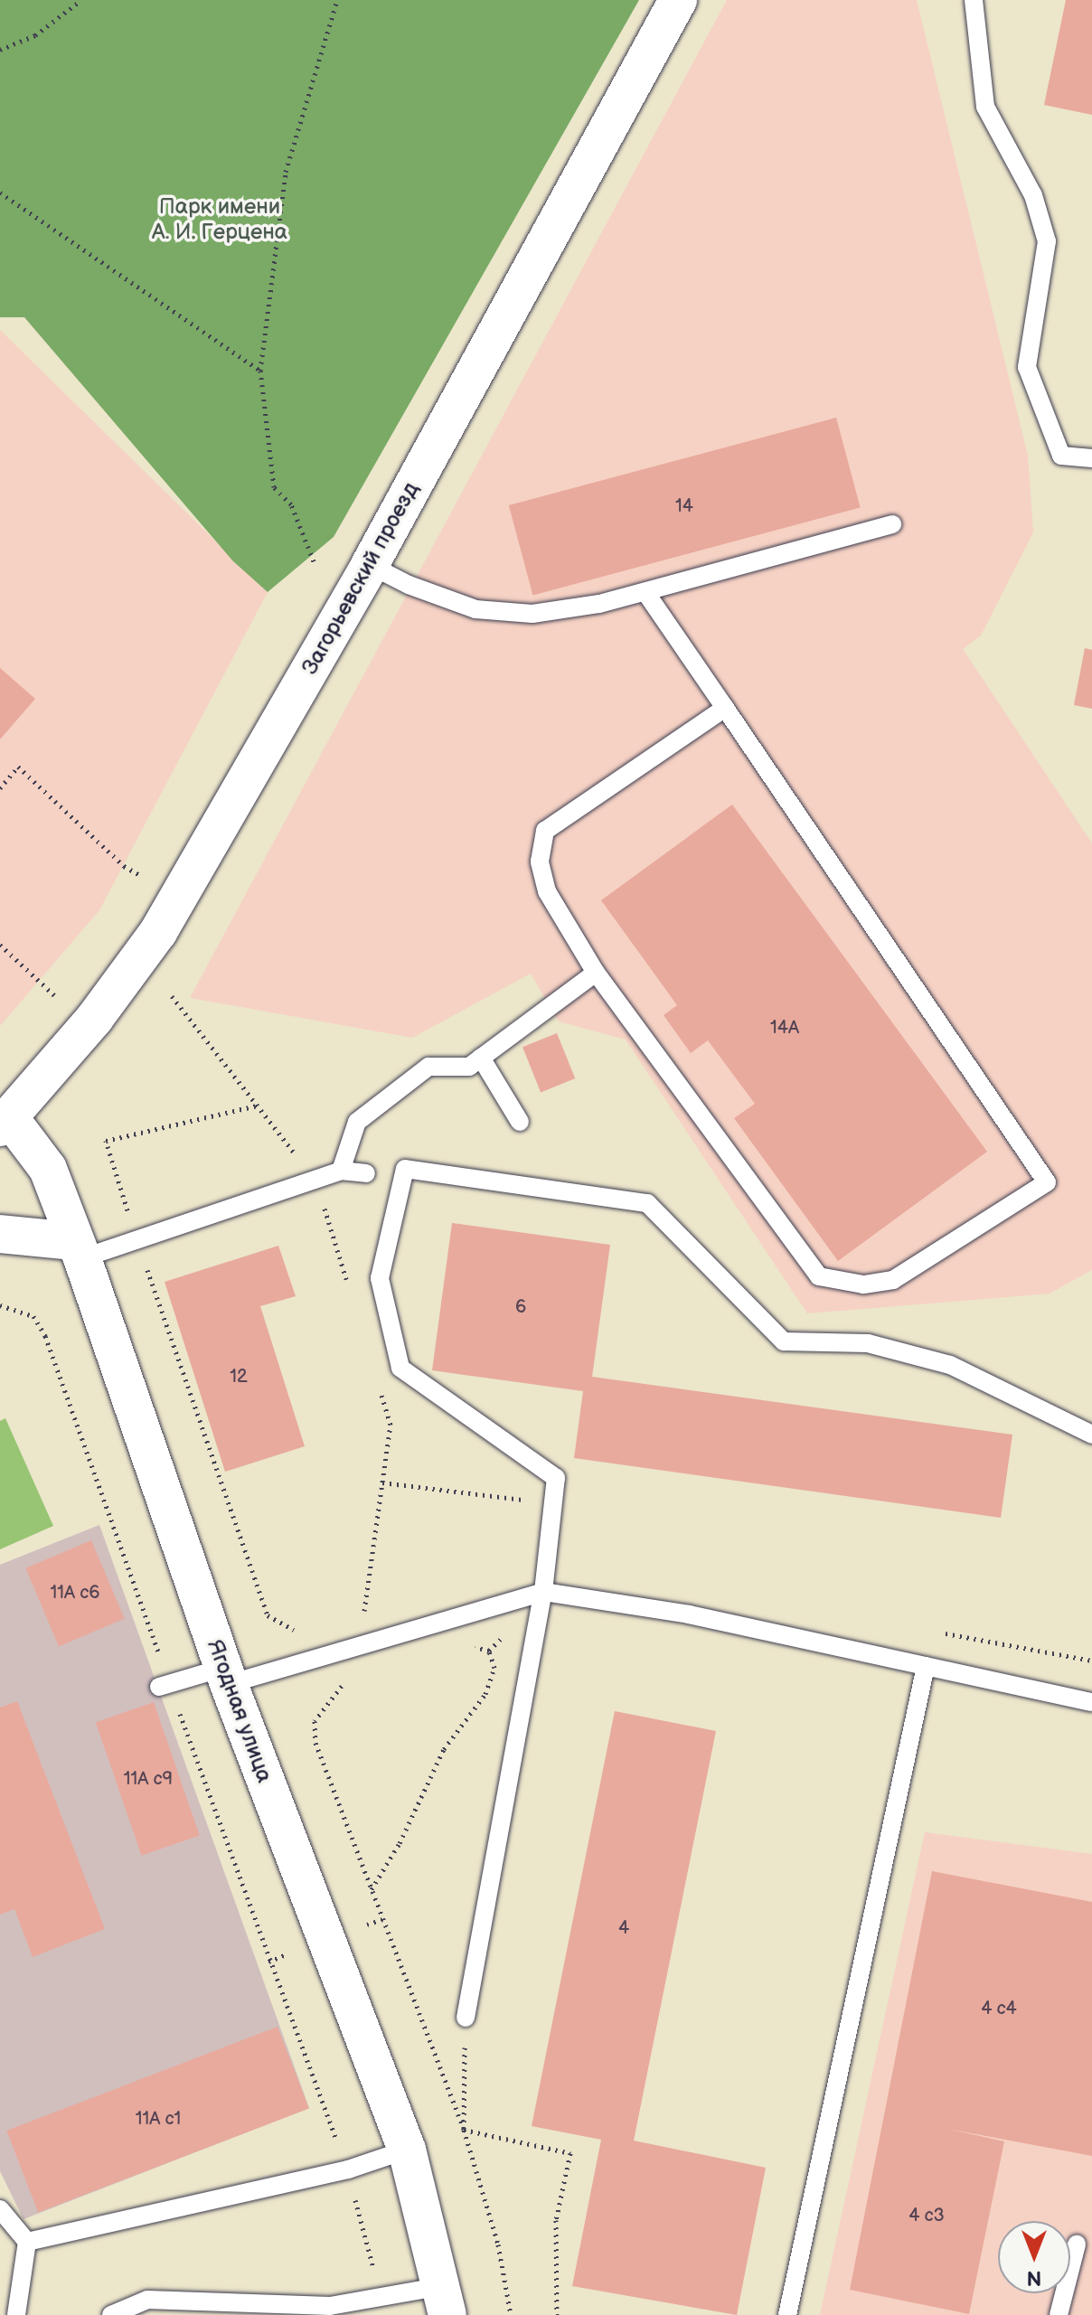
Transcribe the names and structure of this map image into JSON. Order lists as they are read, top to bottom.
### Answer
{
  "streets": {
    "street": ["Загорьевский проезд", "Ягодная улица"]
  },
  "crossings": [
    ["Загорьевский проезд", "Ягодная улица"]
  ],
  "parks": ["Парк имени А. И. Герцена"],
  "house_numbers": [
    "14",
    "14А",
    "6",
    "12",
    "11А с6",
    "11А с9",
    "4",
    "4 с4",
    "11А с1",
    "4 с3"
  ],
  "north": "bottom"
}
